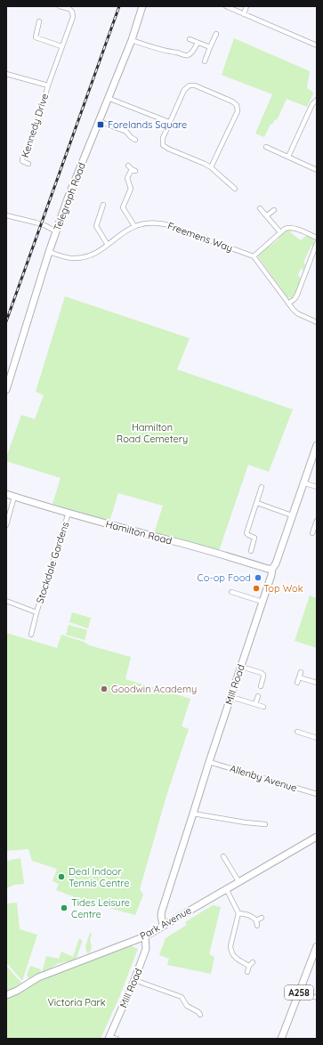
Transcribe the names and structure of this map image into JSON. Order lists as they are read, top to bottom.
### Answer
{
  "streets": {
    "street": [
      "Kennedy Drive",
      "Telegraph Road",
      "Freemens Way",
      "Hamilton Road",
      "Stockdale Gardens",
      "Mill Road",
      "Allenby Avenue",
      "Park Avenue",
      "A258"
    ]
  },
  "crossings": [
    ["Telegraph Road", "Freemens Way"],
    ["Hamilton Road", "Stockdale Gardens"],
    ["Hamilton Road", "Mill Road"],
    ["Mill Road", "Allenby Avenue"],
    ["Mill Road", "Park Avenue"]
  ],
  "parks": ["Hamilton Road Cemetery", "Victoria Park"],
  "places": {
    "transit": ["Forelands Square"],
    "other": [
      "Co-op Food",
      "Top Wok",
      "Goodwin Academy",
      "Deal Indoor Tennis Centre",
      "Tides Leisure Centre"
    ]
  }
}
